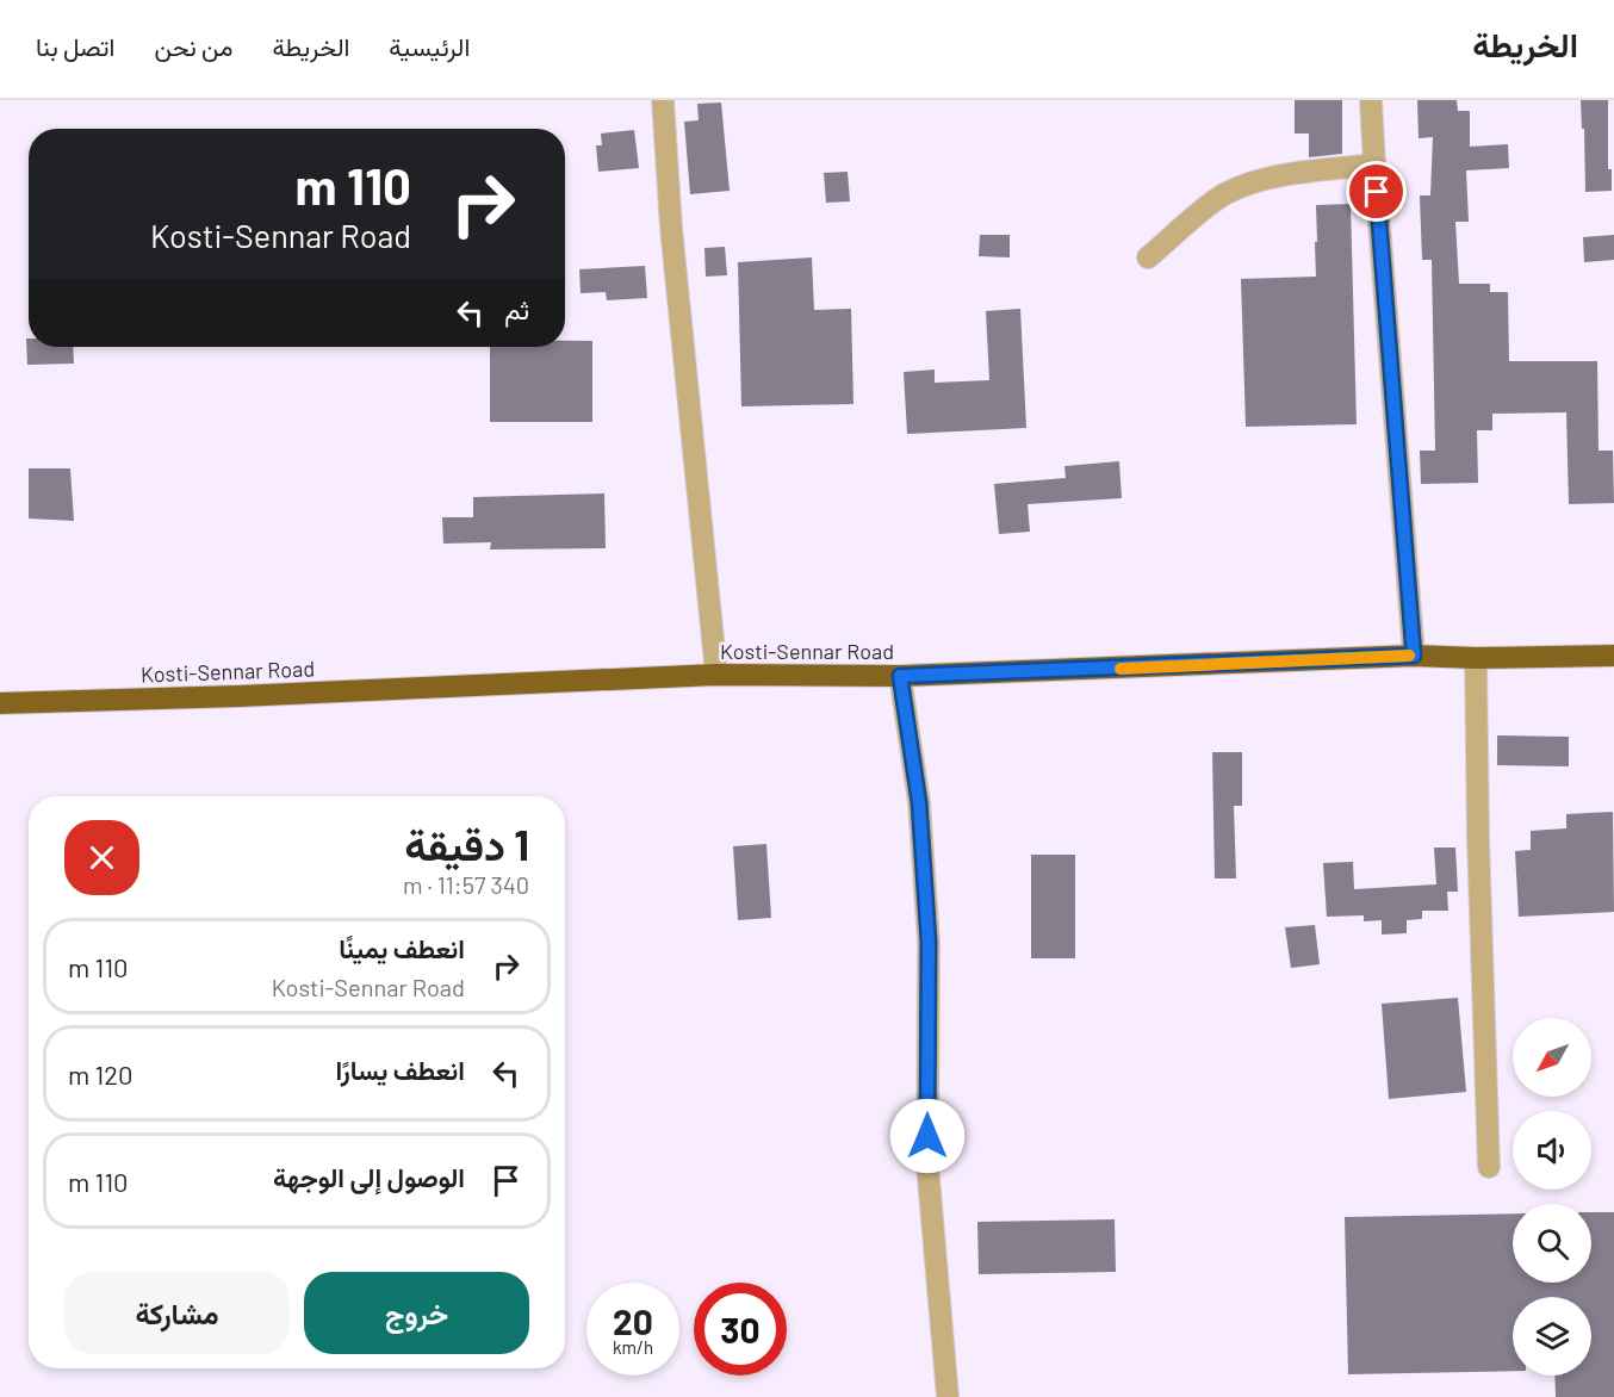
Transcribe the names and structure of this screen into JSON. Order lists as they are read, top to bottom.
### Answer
{
  "streets": {
    "highway": ["Kosti-Sennar Road"]
  },
  "north": "bottom left",
  "page": {
    "header": "الخريطة",
    "nav": [
      "الرئيسية",
      "الخريطة",
      "من نحن",
      "اتصل بنا"
    ],
    "turn": ["110 m", "Kosti-Sennar Road"],
    "then": "ثم",
    "heading": ["1 دقيقة", "340 m · 11:57"],
    "list": [
      {
        "name": "انعطف يمينًا",
        "note": "Kosti-Sennar Road",
        "value": "110 m"
      },
      {
        "name": "انعطف يسارًا",
        "value": "120 m"
      },
      {
        "name": "الوصول إلى الوجهة",
        "value": "110 m"
      }
    ],
    "buttons": ["خروج", "مشاركة"],
    "speed": "20 km/h",
    "limit": "30"
  }
}
